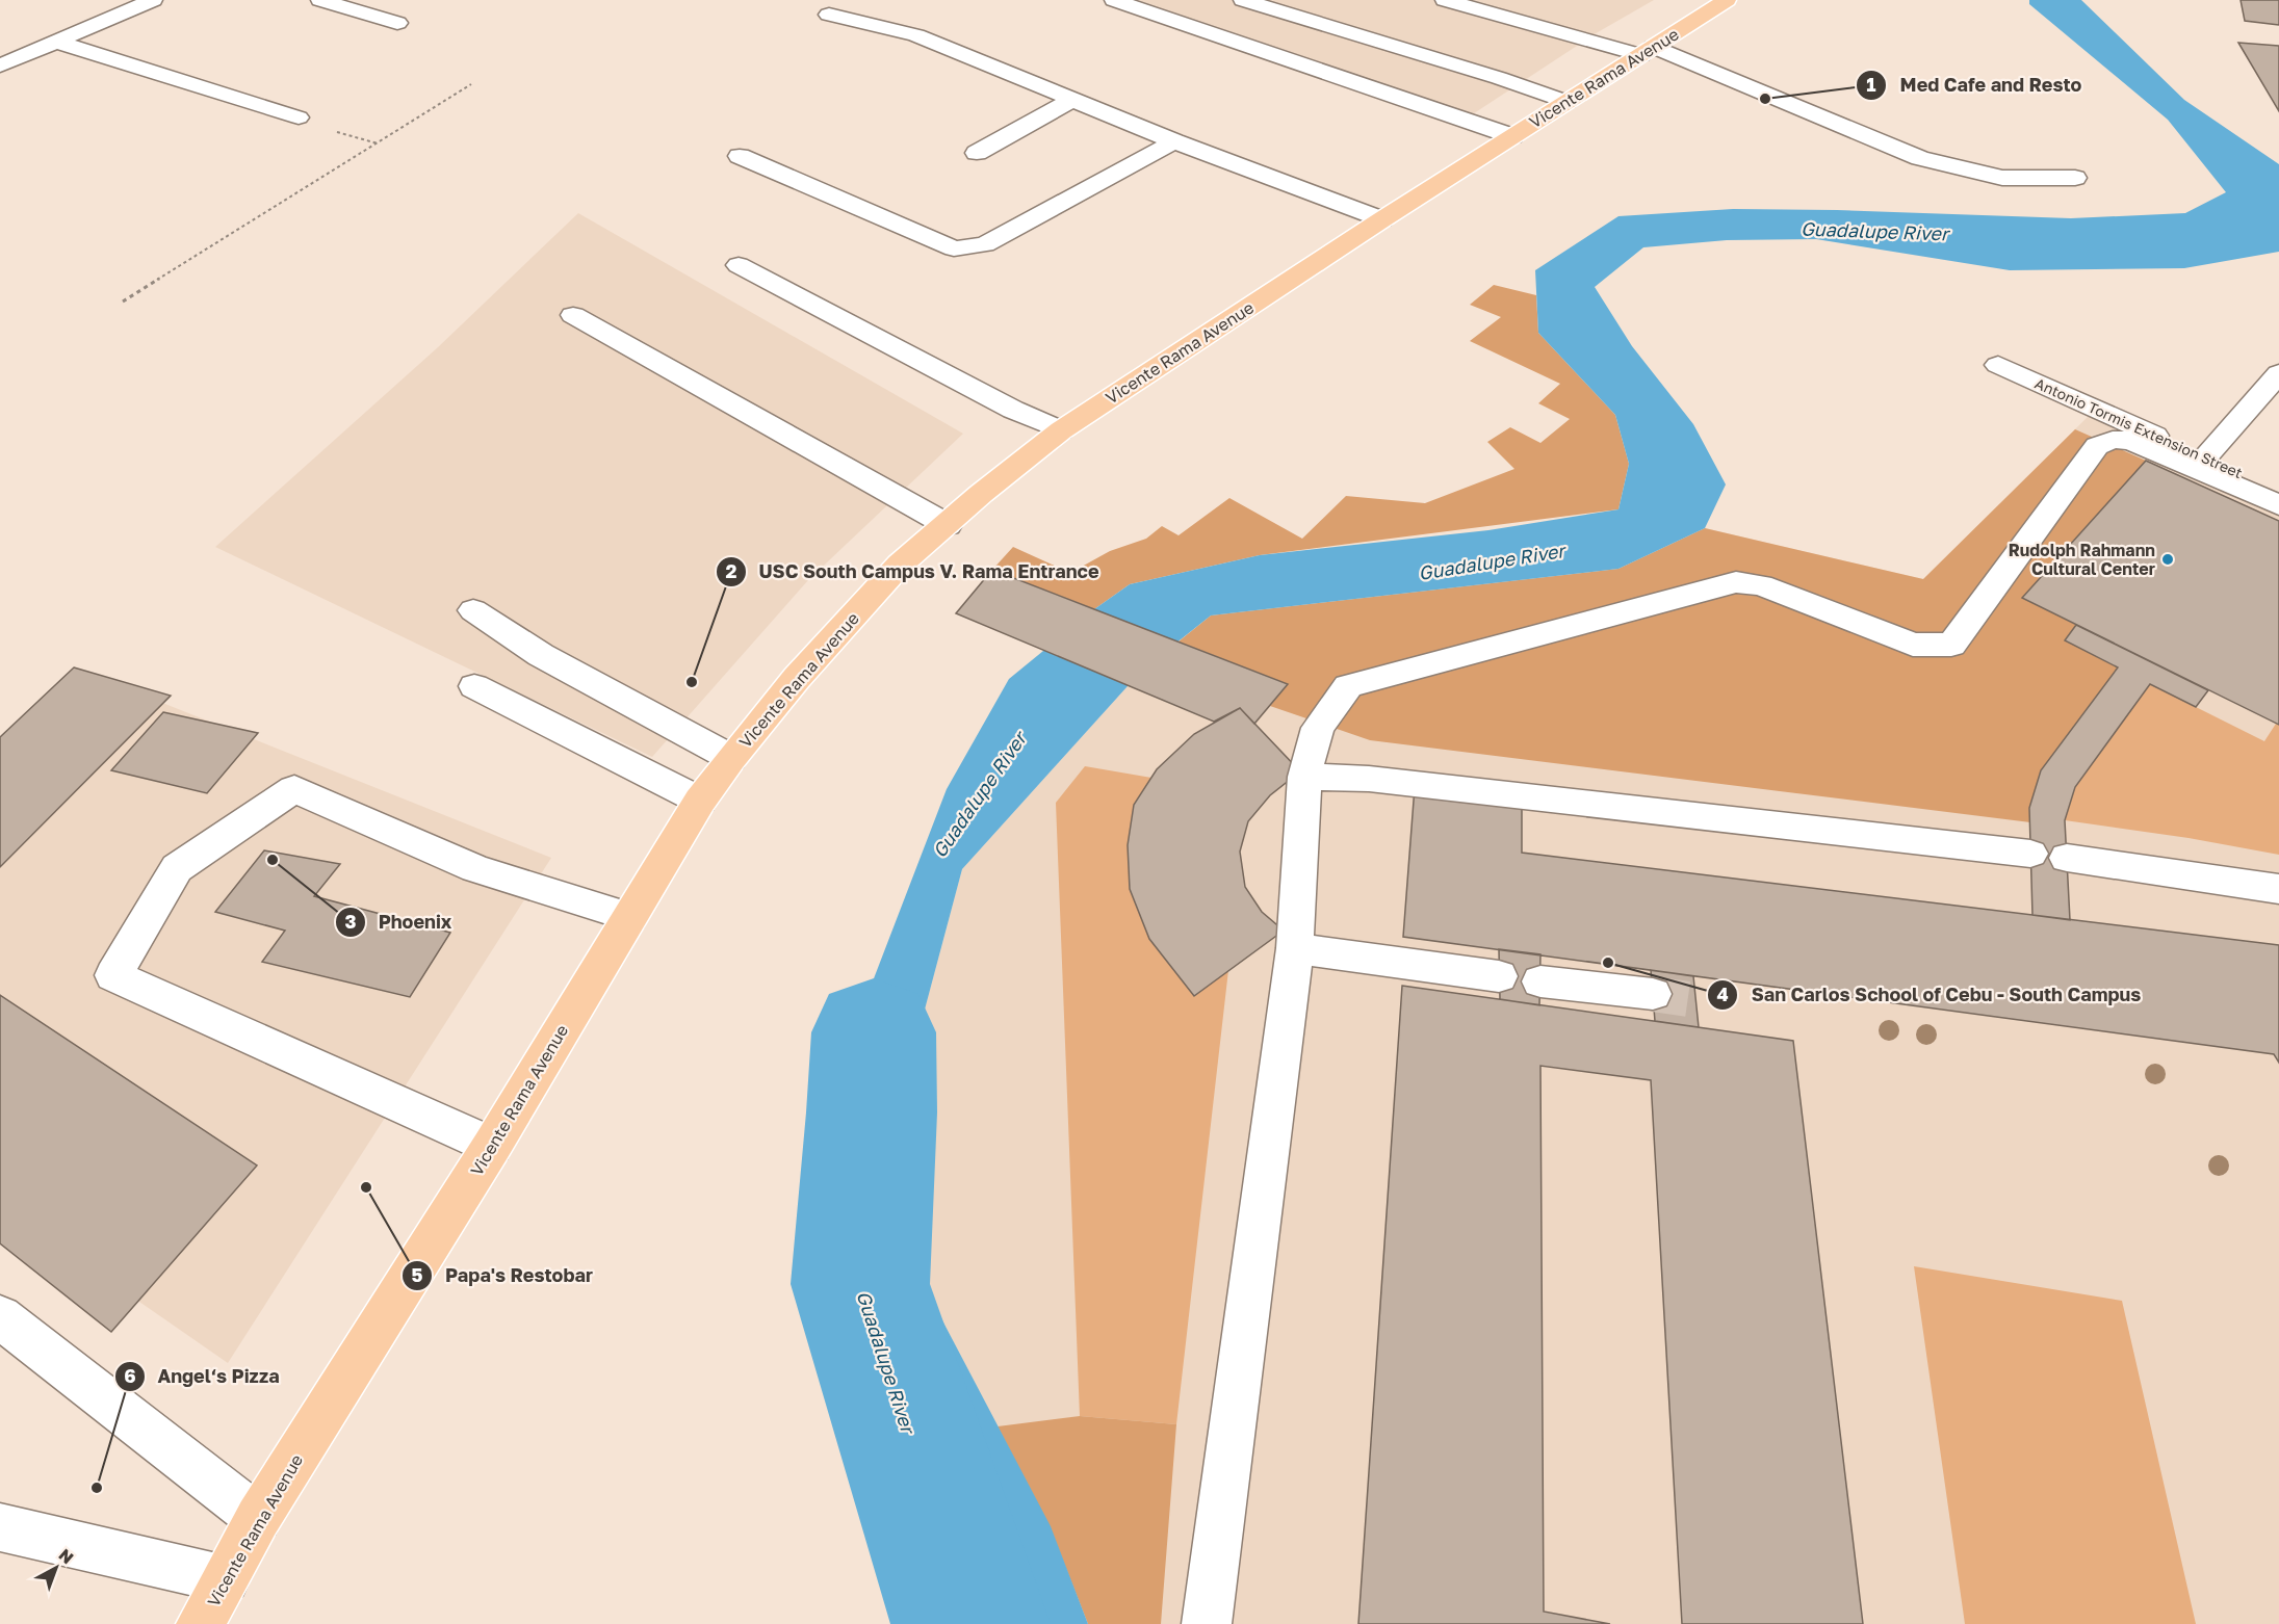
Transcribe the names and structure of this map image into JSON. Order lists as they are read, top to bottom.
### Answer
{
  "streets": {
    "main road": ["Vicente Rama Avenue"],
    "street": ["Antonio Tormis Extension Street"]
  },
  "water": ["Guadalupe River"],
  "places": [
    "Med Cafe and Resto",
    "Rudolph Rahmann Cultural Center",
    "USC South Campus V. Rama Entrance",
    "Phoenix",
    "San Carlos School of Cebu - South Campus",
    "Papa's Restobar",
    "Angel‘s Pizza"
  ],
  "north": "top right"
}
